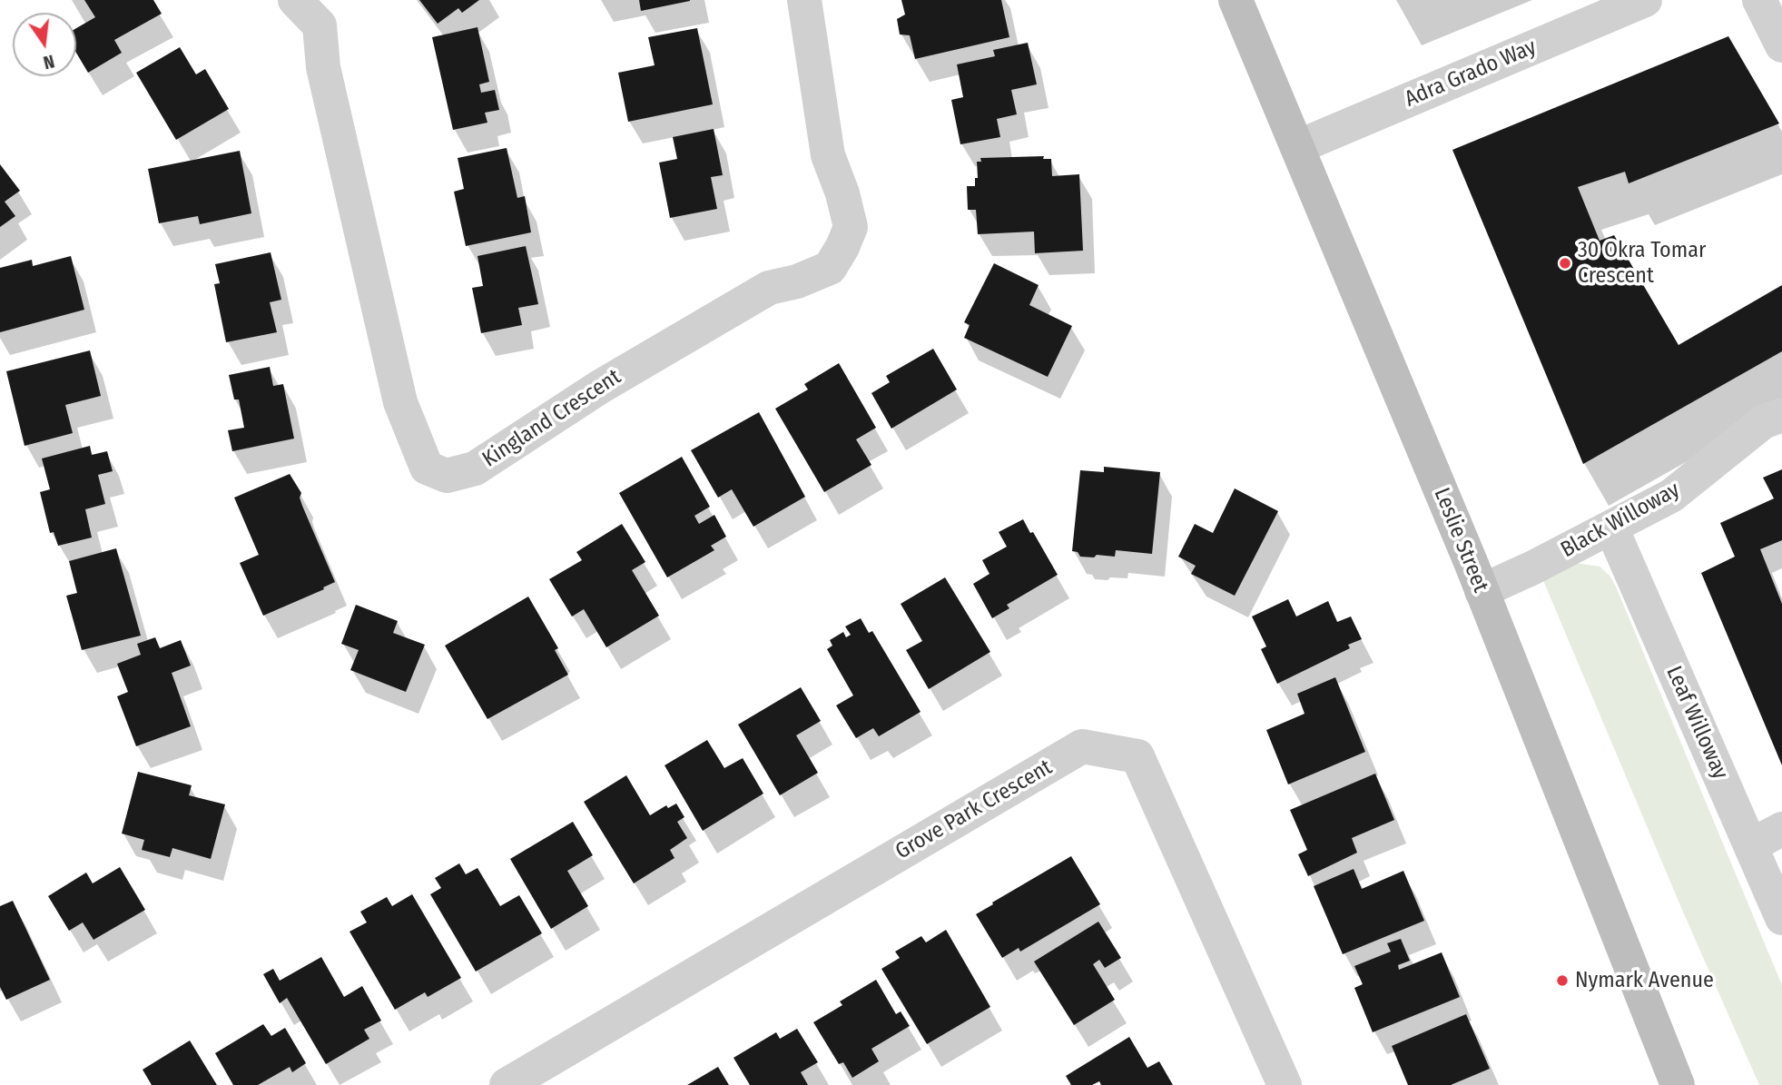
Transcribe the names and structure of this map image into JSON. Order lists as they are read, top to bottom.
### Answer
{
  "streets": {
    "main road": ["Leslie Street"],
    "street": [
      "Adra Grado Way",
      "Kingland Crescent",
      "Black Willoway",
      "Leaf Willoway",
      "Grove Park Crescent"
    ]
  },
  "crossings": [
    ["Adra Grado Way", "Leslie Street"],
    ["Black Willoway", "Leslie Street"],
    ["Black Willoway", "Leaf Willoway"]
  ],
  "places": ["30 Okra Tomar Crescent", "Nymark Avenue"],
  "north": "bottom"
}
